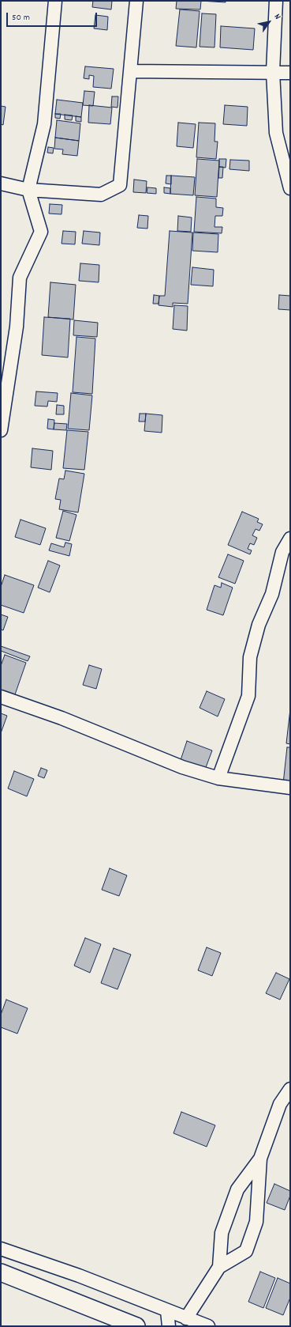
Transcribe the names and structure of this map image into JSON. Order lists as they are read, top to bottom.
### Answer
{
  "scale_bar": "50 m",
  "north": "top right"
}
